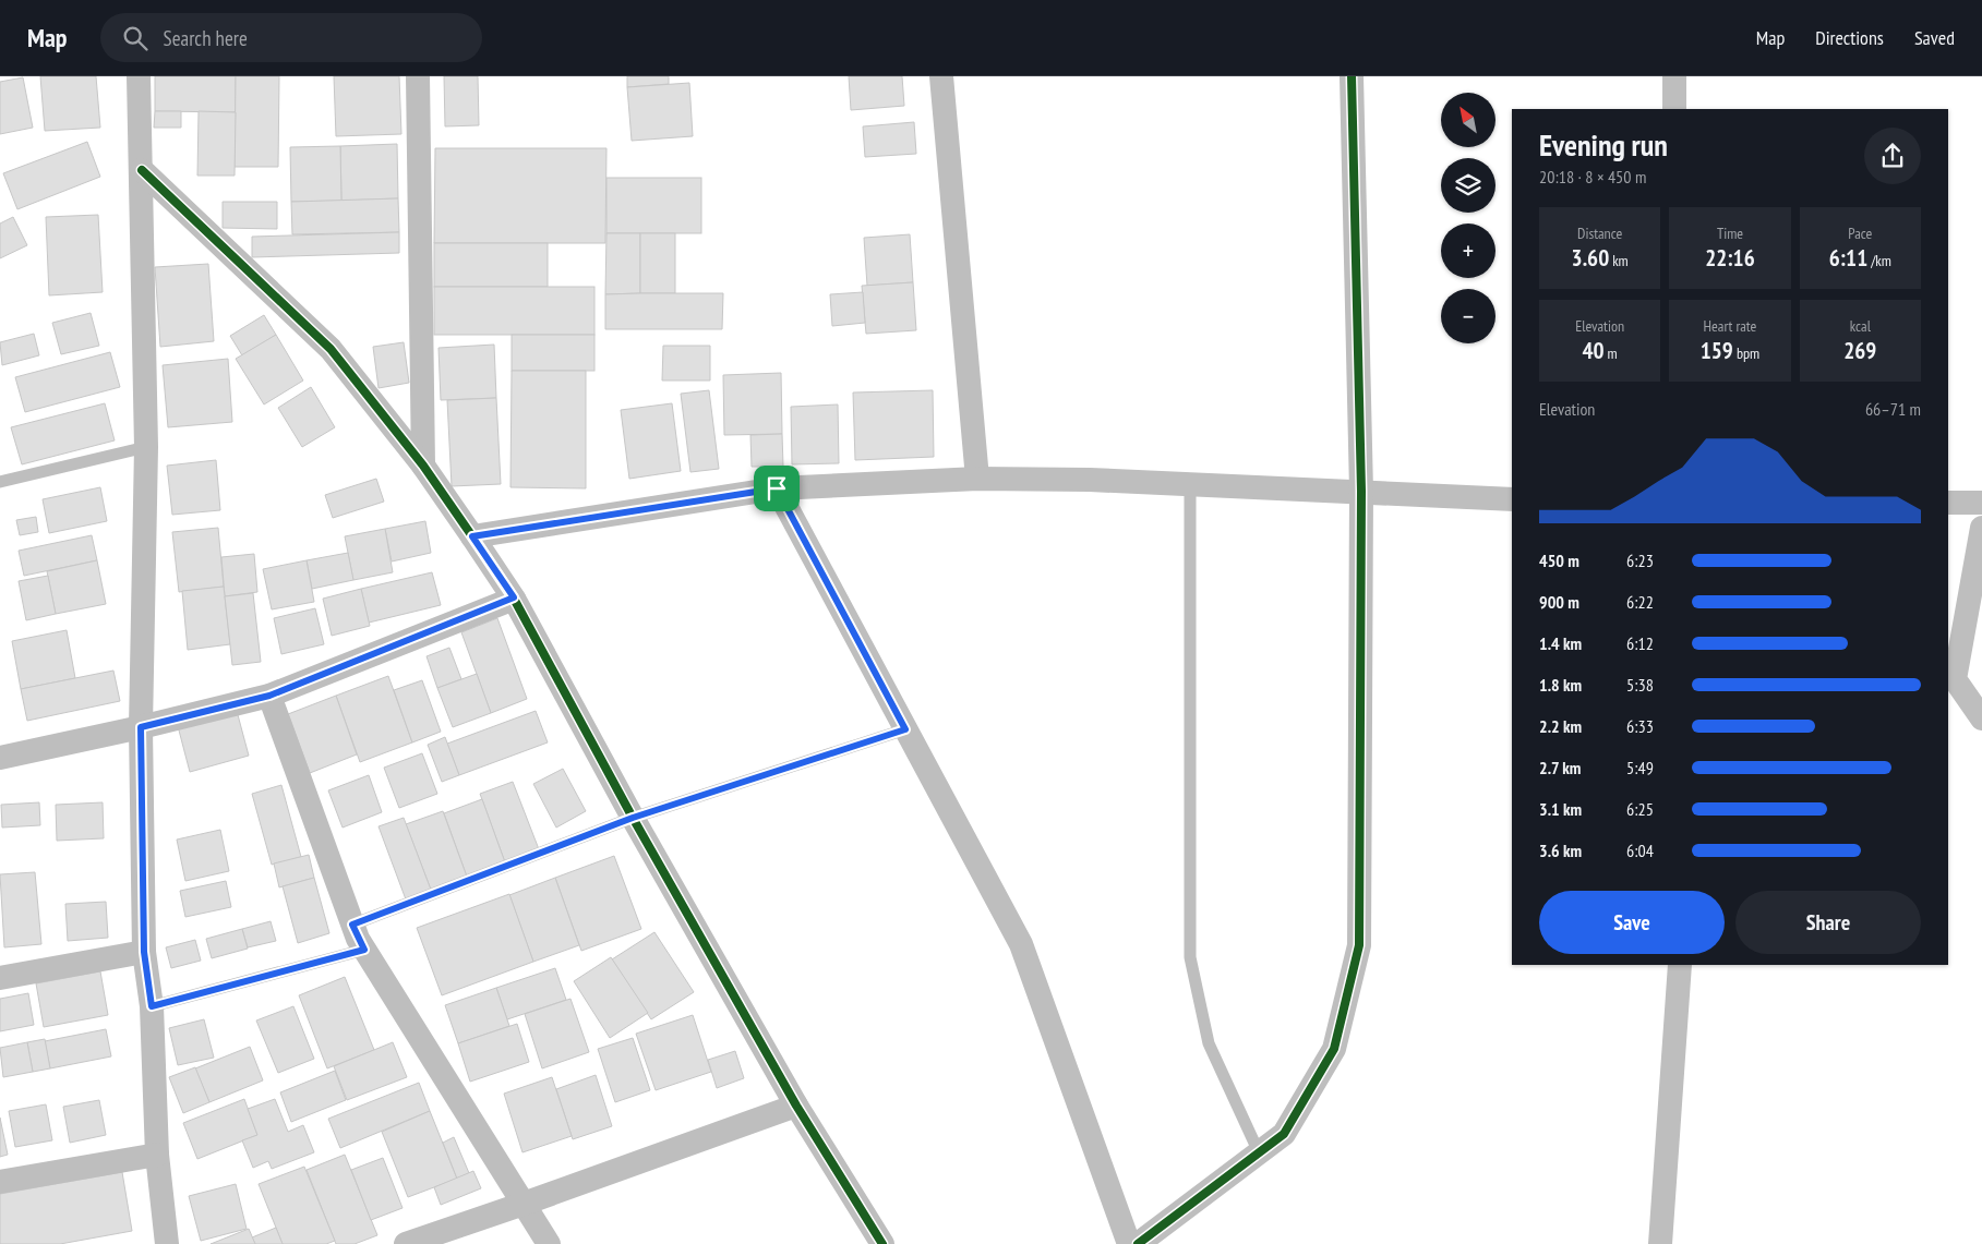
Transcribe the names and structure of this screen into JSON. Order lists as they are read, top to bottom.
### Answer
{
  "north": "top left",
  "page": {
    "header": "Map",
    "search": "Search here",
    "nav": ["Map", "Directions", "Saved"],
    "map_buttons": ["+", "−"],
    "heading": ["Evening run", "20:18 · 8 × 450 m"],
    "stats": [
      ["Distance", "3.60 km"],
      ["Time", "22:16"],
      ["Pace", "6:11 /km"],
      ["Elevation", "40 m"],
      ["Heart rate", "159 bpm"],
      ["kcal", "269"]
    ],
    "chart": ["Elevation", "66–71 m"],
    "list": [
      {
        "name": "450 m",
        "note": "6:23"
      },
      {
        "name": "900 m",
        "note": "6:22"
      },
      {
        "name": "1.4 km",
        "note": "6:12"
      },
      {
        "name": "1.8 km",
        "note": "5:38"
      },
      {
        "name": "2.2 km",
        "note": "6:33"
      },
      {
        "name": "2.7 km",
        "note": "5:49"
      },
      {
        "name": "3.1 km",
        "note": "6:25"
      },
      {
        "name": "3.6 km",
        "note": "6:04"
      }
    ],
    "buttons": ["Save", "Share"]
  }
}
